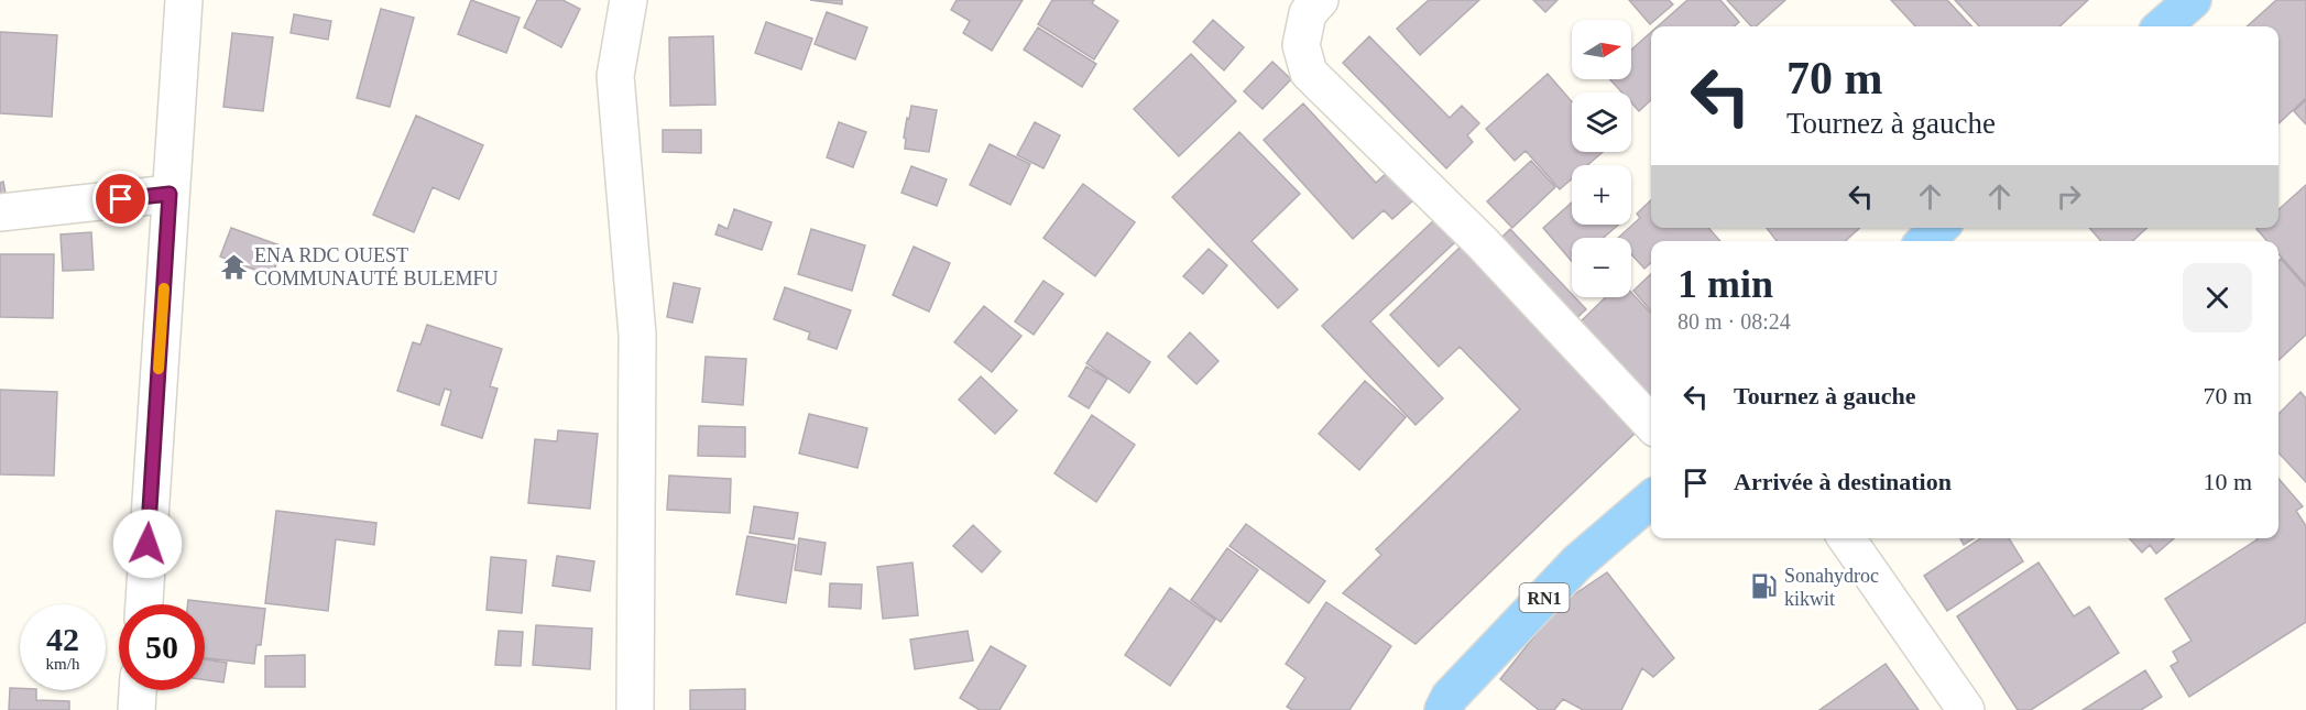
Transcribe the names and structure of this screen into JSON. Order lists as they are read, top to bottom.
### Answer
{
  "streets": {
    "highway": ["RN1"]
  },
  "places": {
    "temple": ["ENA RDC OUEST COMMUNAUTÉ BULEMFU"],
    "fuel station": ["Sonahydroc kikwit"]
  },
  "north": "right",
  "page": {
    "map_buttons": ["+", "−"],
    "turn": ["70 m", "Tournez à gauche"],
    "heading": ["1 min", "80 m · 08:24"],
    "list": [
      {
        "name": "Tournez à gauche",
        "value": "70 m"
      },
      {
        "name": "Arrivée à destination",
        "value": "10 m"
      }
    ],
    "speed": "42 km/h",
    "limit": "50"
  }
}
